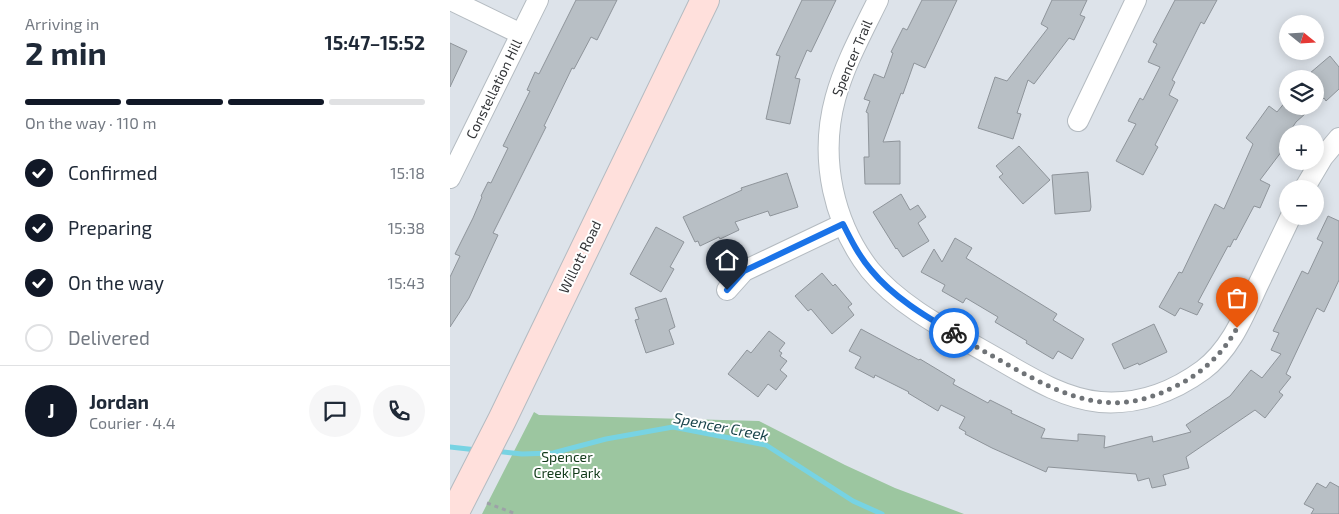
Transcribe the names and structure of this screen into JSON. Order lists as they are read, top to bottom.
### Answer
{
  "streets": {
    "main road": ["Willott Road"],
    "street": ["Spencer Trail", "Constellation Hill"]
  },
  "water": ["Spencer Creek"],
  "parks": ["Spencer Creek Park"],
  "north": "right",
  "page": {
    "heading": ["2 min", "Arriving in", "15:47–15:52"],
    "panel": ["Jordan", "Courier · 4.4"],
    "map_buttons": ["+", "−"],
    "bar": "On the way · 110 m",
    "list": [
      ["Confirmed", "15:18"],
      ["Preparing", "15:38"],
      ["On the way", "15:43"],
      "Delivered"
    ],
    "round": "J"
  }
}
